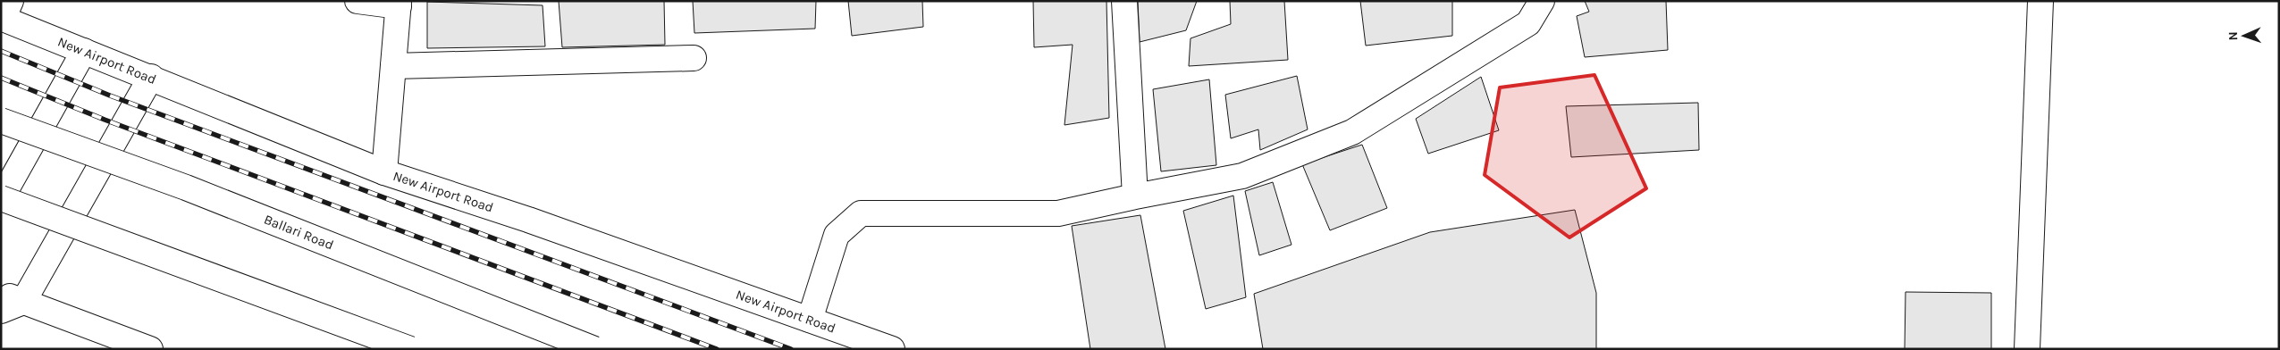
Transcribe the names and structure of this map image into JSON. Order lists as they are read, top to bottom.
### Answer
{
  "streets": {
    "main road": ["New Airport Road", "Ballari Road"]
  },
  "north": "left"
}
